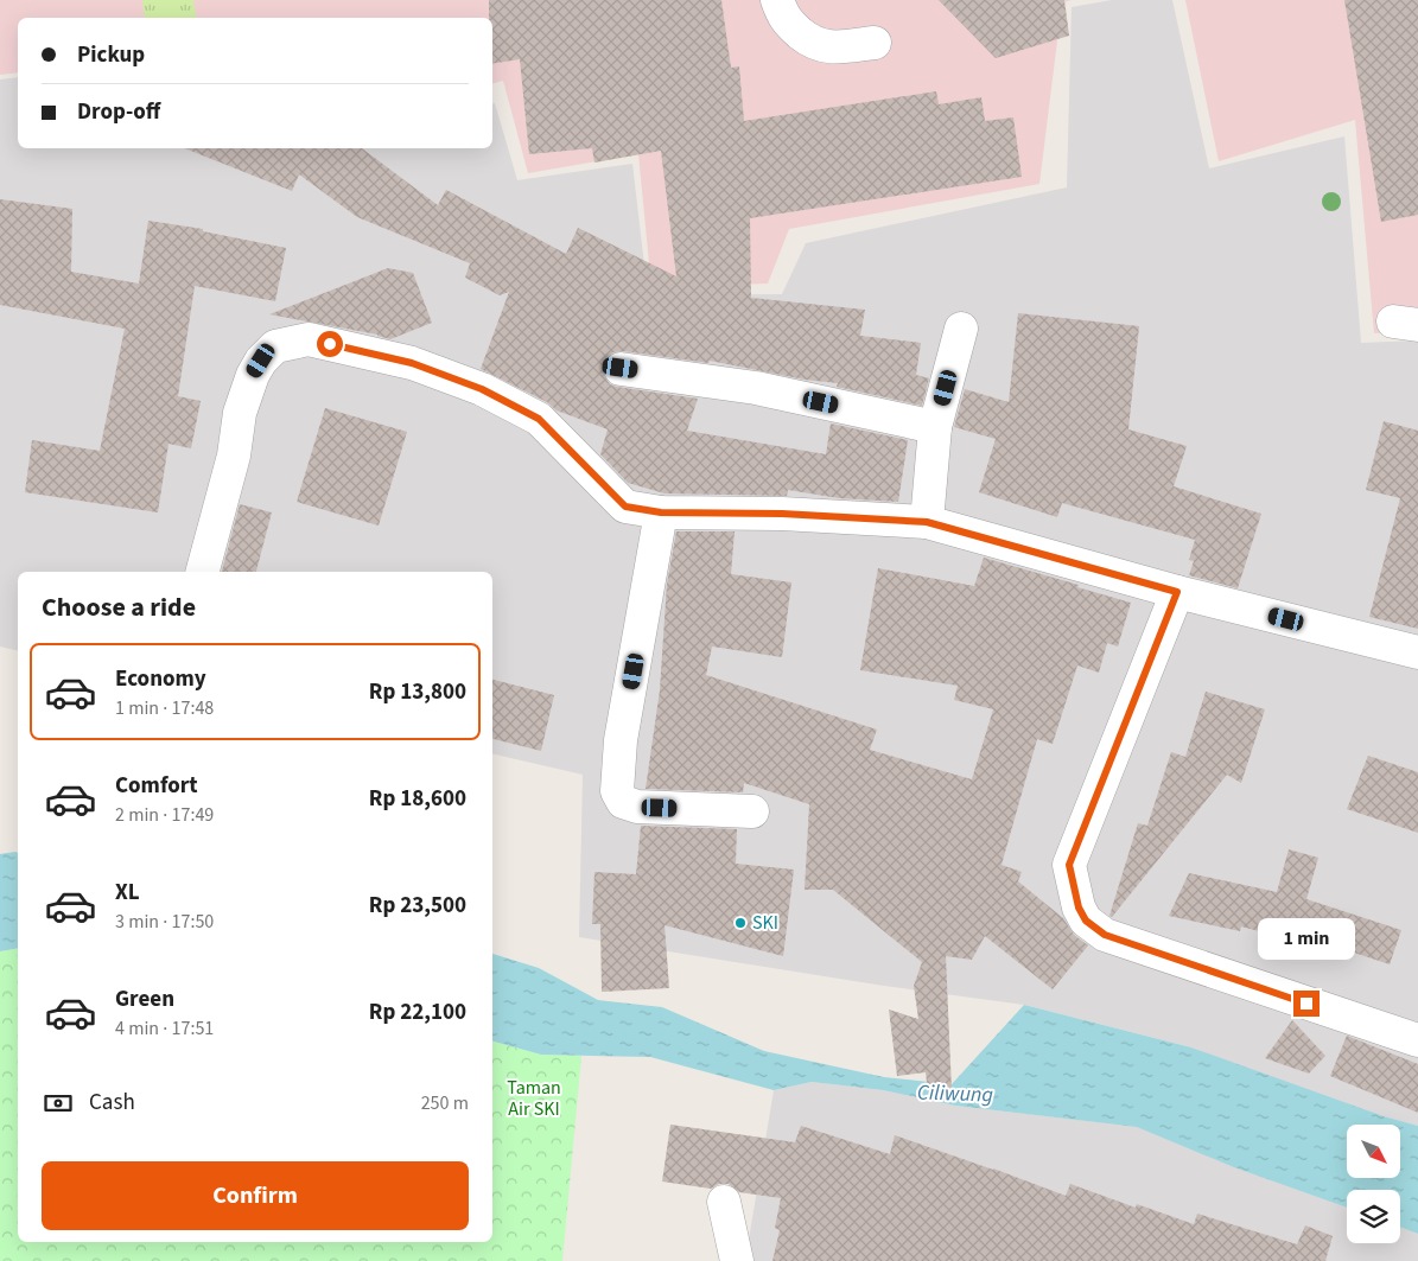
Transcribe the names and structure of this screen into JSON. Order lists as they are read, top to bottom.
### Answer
{
  "water": ["Ciliwung"],
  "parks": ["Taman Air SKI"],
  "places": ["SKI"],
  "north": "bottom right",
  "page": {
    "banner": ["Pickup", "Drop-off"],
    "heading": "Choose a ride",
    "list": [
      {
        "name": "Economy",
        "note": "1 min · 17:48",
        "value": "Rp 13,800"
      },
      {
        "name": "Comfort",
        "note": "2 min · 17:49",
        "value": "Rp 18,600"
      },
      {
        "name": "XL",
        "note": "3 min · 17:50",
        "value": "Rp 23,500"
      },
      {
        "name": "Green",
        "note": "4 min · 17:51",
        "value": "Rp 22,100"
      }
    ],
    "bubble": "1 min",
    "pay": ["Cash", "250 m"],
    "buttons": "Confirm"
  }
}
